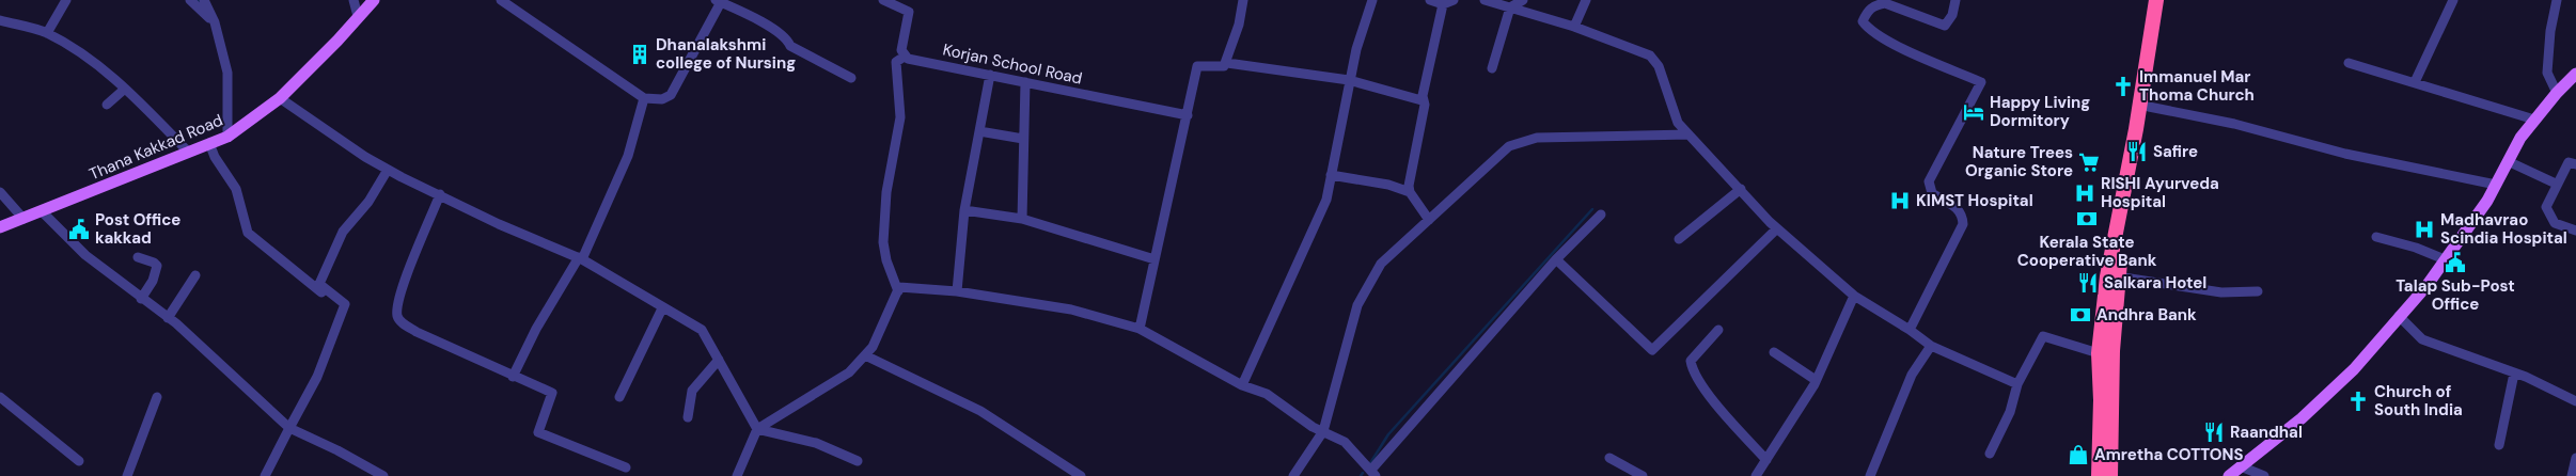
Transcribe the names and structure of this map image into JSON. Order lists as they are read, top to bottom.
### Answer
{
  "streets": {
    "main road": ["Thana Kakkad Road"],
    "street": ["Korjan School Road"]
  },
  "places": {
    "building": ["Dhanalakshmi college of Nursing"],
    "church": ["Immanuel Mar Thoma Church", "Church of South India"],
    "hotel": ["Happy Living Dormitory"],
    "restaurant": ["Safire", "Salkara Hotel", "Raandhal"],
    "supermarket": ["Nature Trees Organic Store"],
    "hospital": ["RISHI Ayurveda Hospital", "KIMST Hospital", "Madhavrao Scindia Hospital"],
    "bank": ["Kerala State Cooperative Bank", "Andhra Bank"],
    "public building": ["Post Office kakkad", "Talap Sub-Post Office"],
    "shop": ["Amretha COTTONS"]
  }
}
